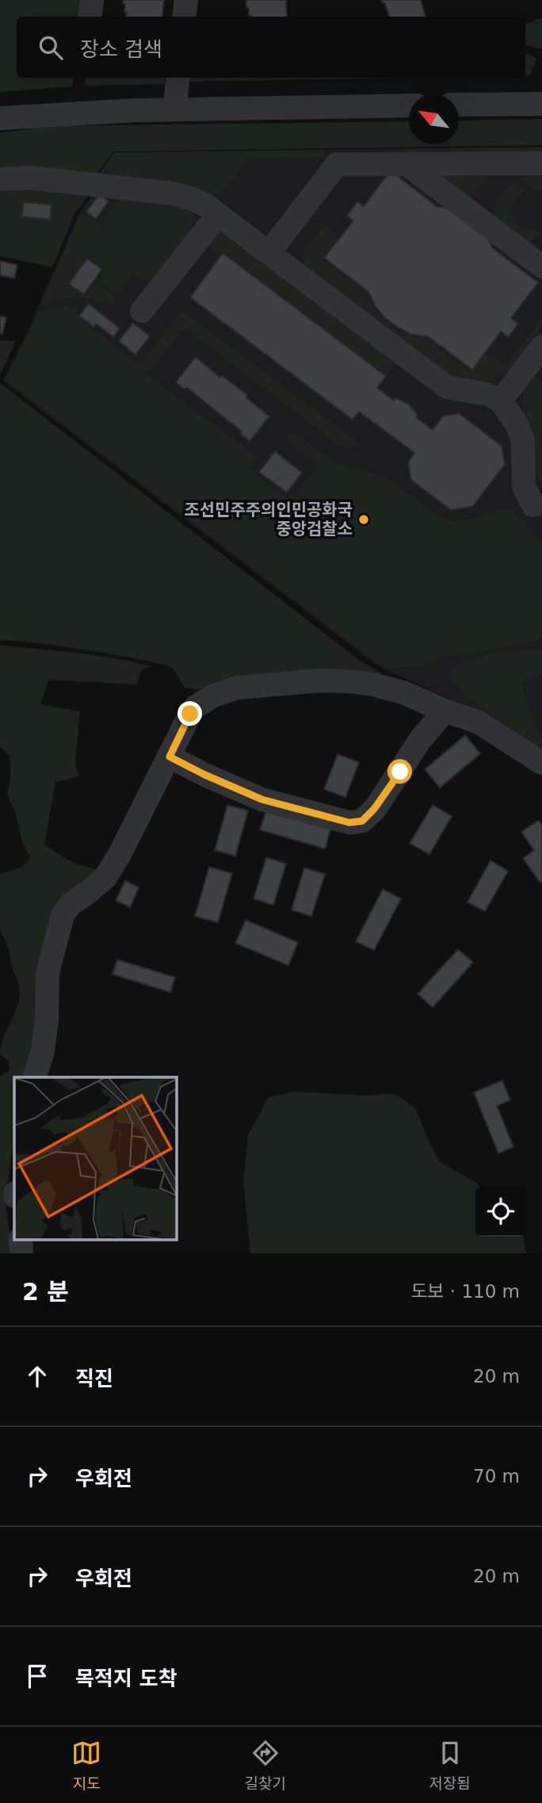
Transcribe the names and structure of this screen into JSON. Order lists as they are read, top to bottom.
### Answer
{
  "places": ["조선민주주의인민공화국 중앙검찰소"],
  "north": "top left",
  "page": {
    "search": "장소 검색",
    "heading": ["2 분", "도보 · 110 m"],
    "list": [
      ["직진", "20 m"],
      ["우회전", "70 m"],
      ["우회전", "20 m"],
      "목적지 도착"
    ],
    "nav": ["지도", "길찾기", "저장됨"]
  }
}
